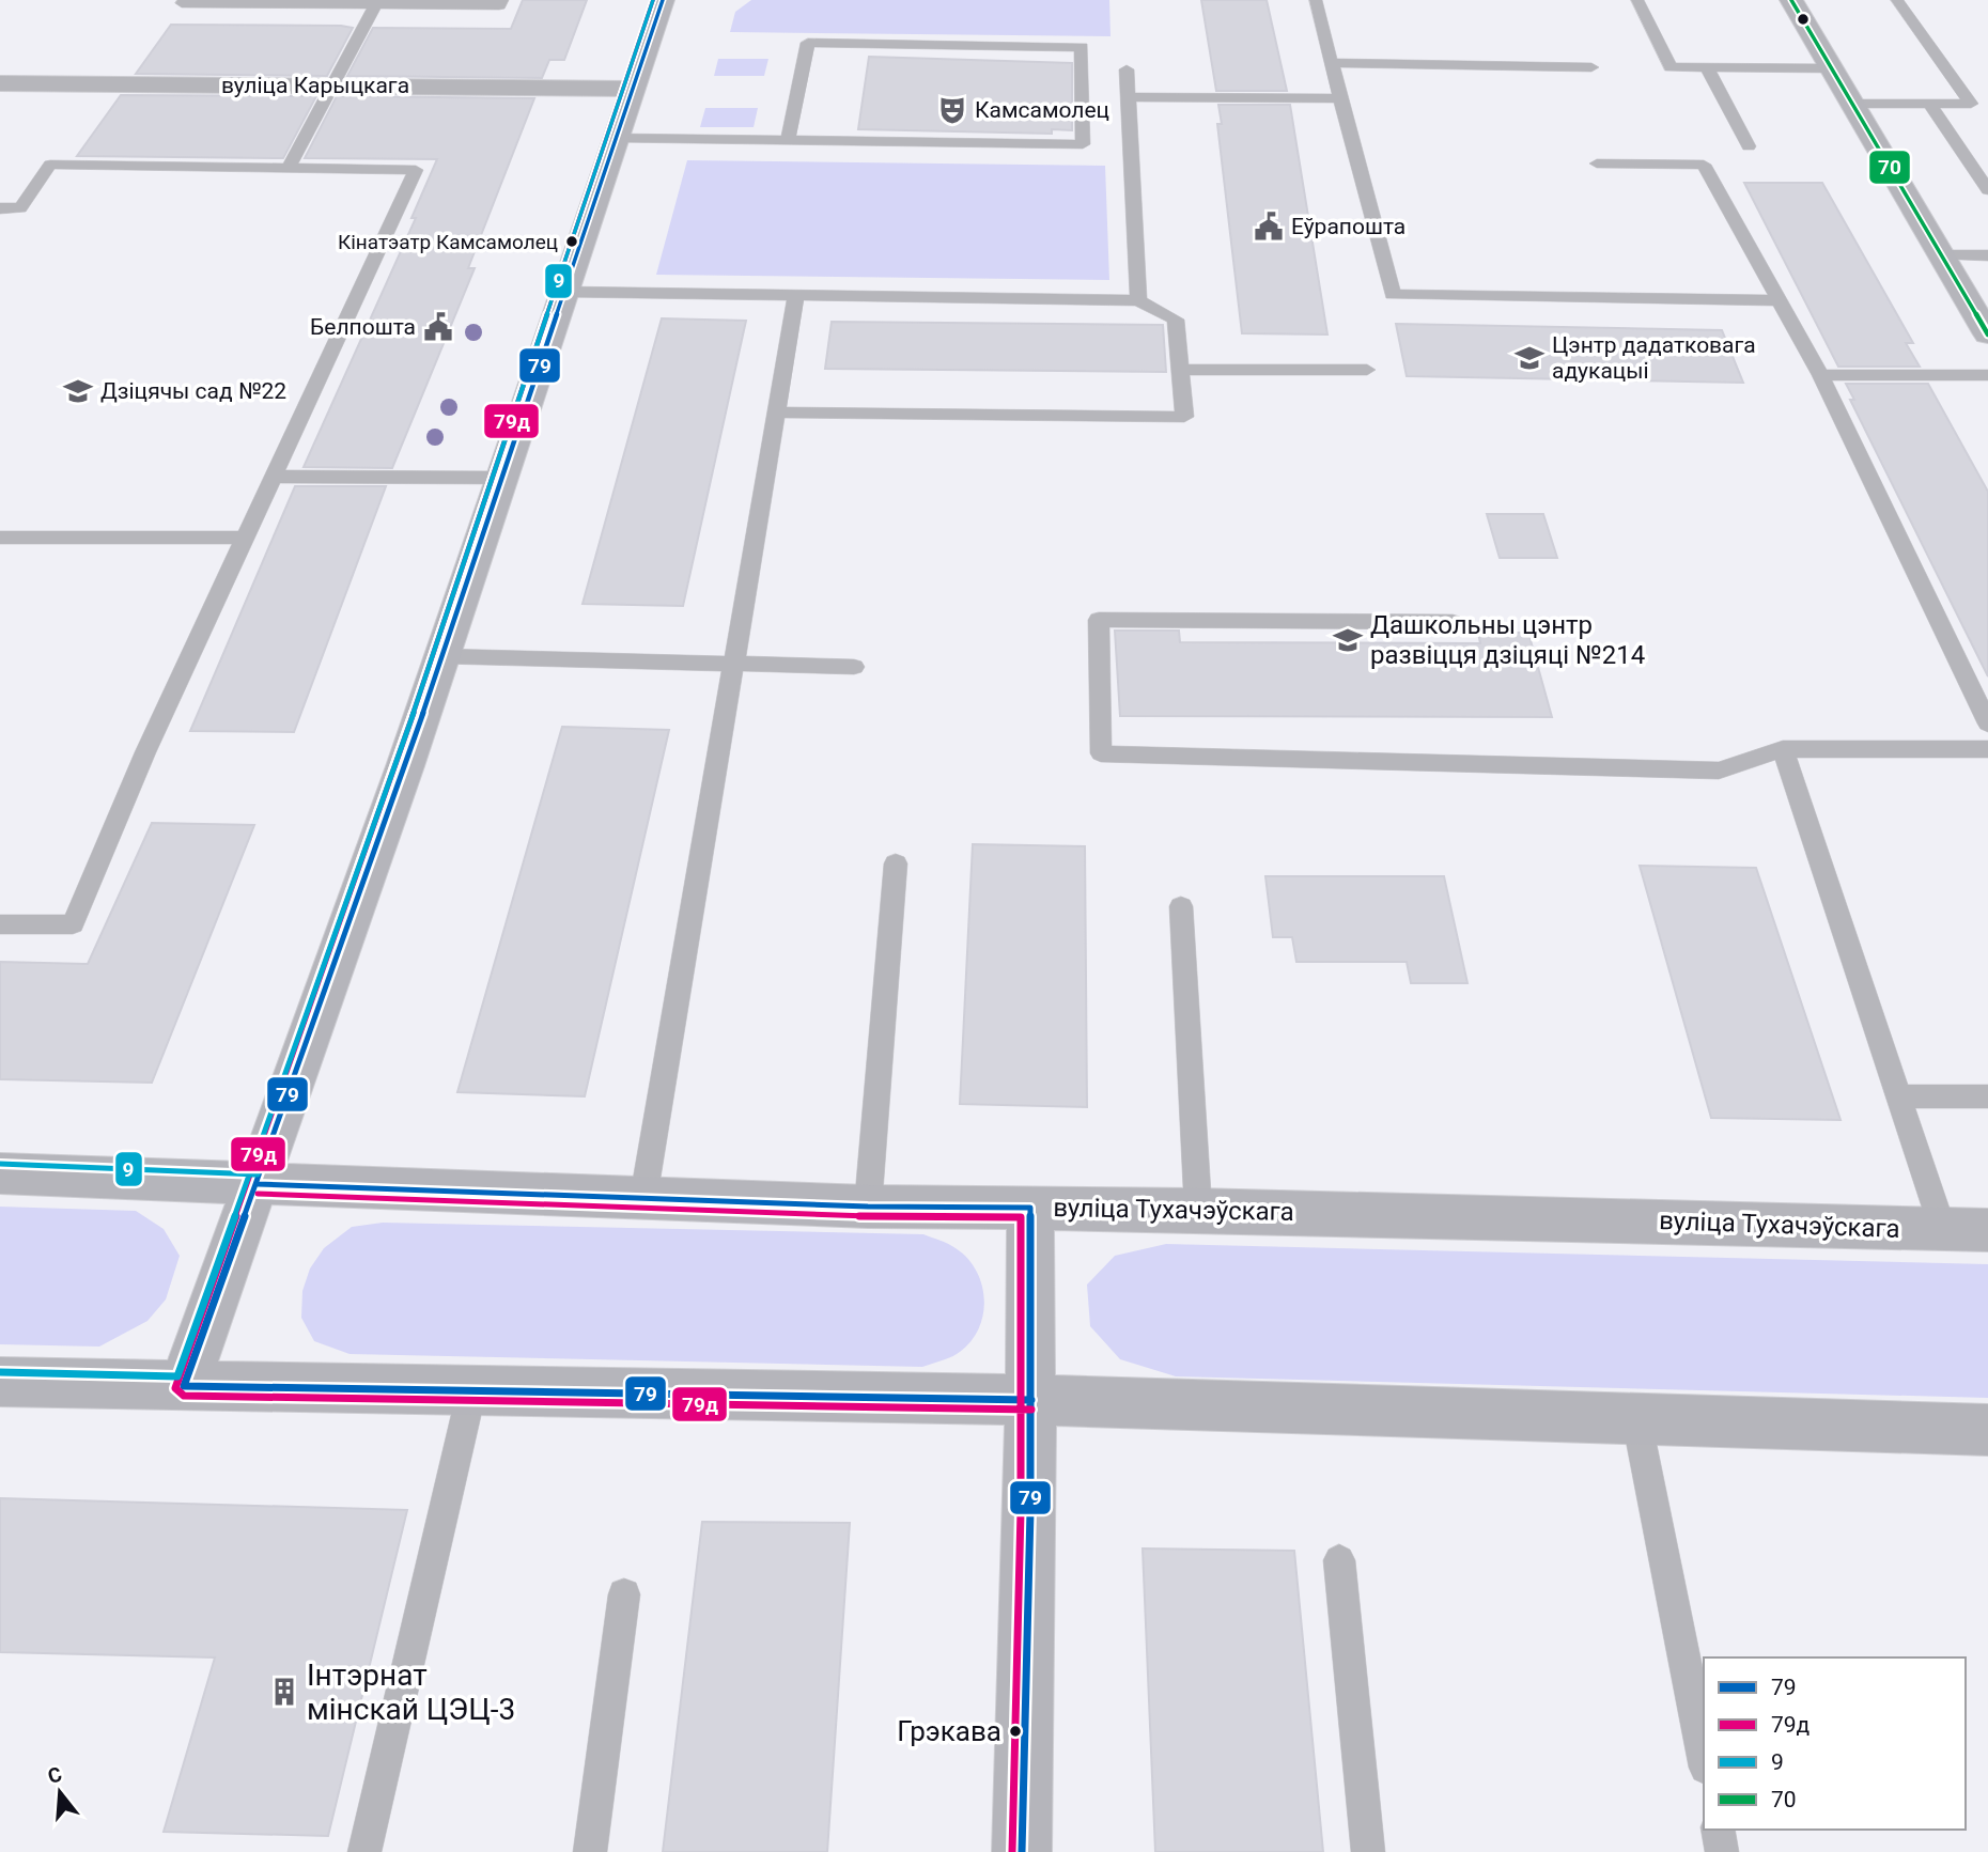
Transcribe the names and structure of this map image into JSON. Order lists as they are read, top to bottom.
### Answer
{
  "streets": {
    "main road": ["вуліца Тухачэўскага"],
    "street": ["вуліца Карыцкага"]
  },
  "places": {
    "theatre": ["Камсамолец"],
    "public building": ["Еўрапошта", "Белпошта"],
    "other": ["Кінатэатр Камсамолец", "Грэкава"],
    "school or university": ["Цэнтр дадатковага адукацыі", "Дзіцячы сад №22", "Дашкольны цэнтр развіцця дзіцяці №214"],
    "building": ["Інтэрнат мінскай ЦЭЦ-3"]
  },
  "lines": [
    "transit line 79",
    "transit line 79д",
    "transit line 9",
    "transit line 70"
  ],
  "legend": [
    "79",
    "79д",
    "9",
    "70"
  ],
  "north": "top"
}
